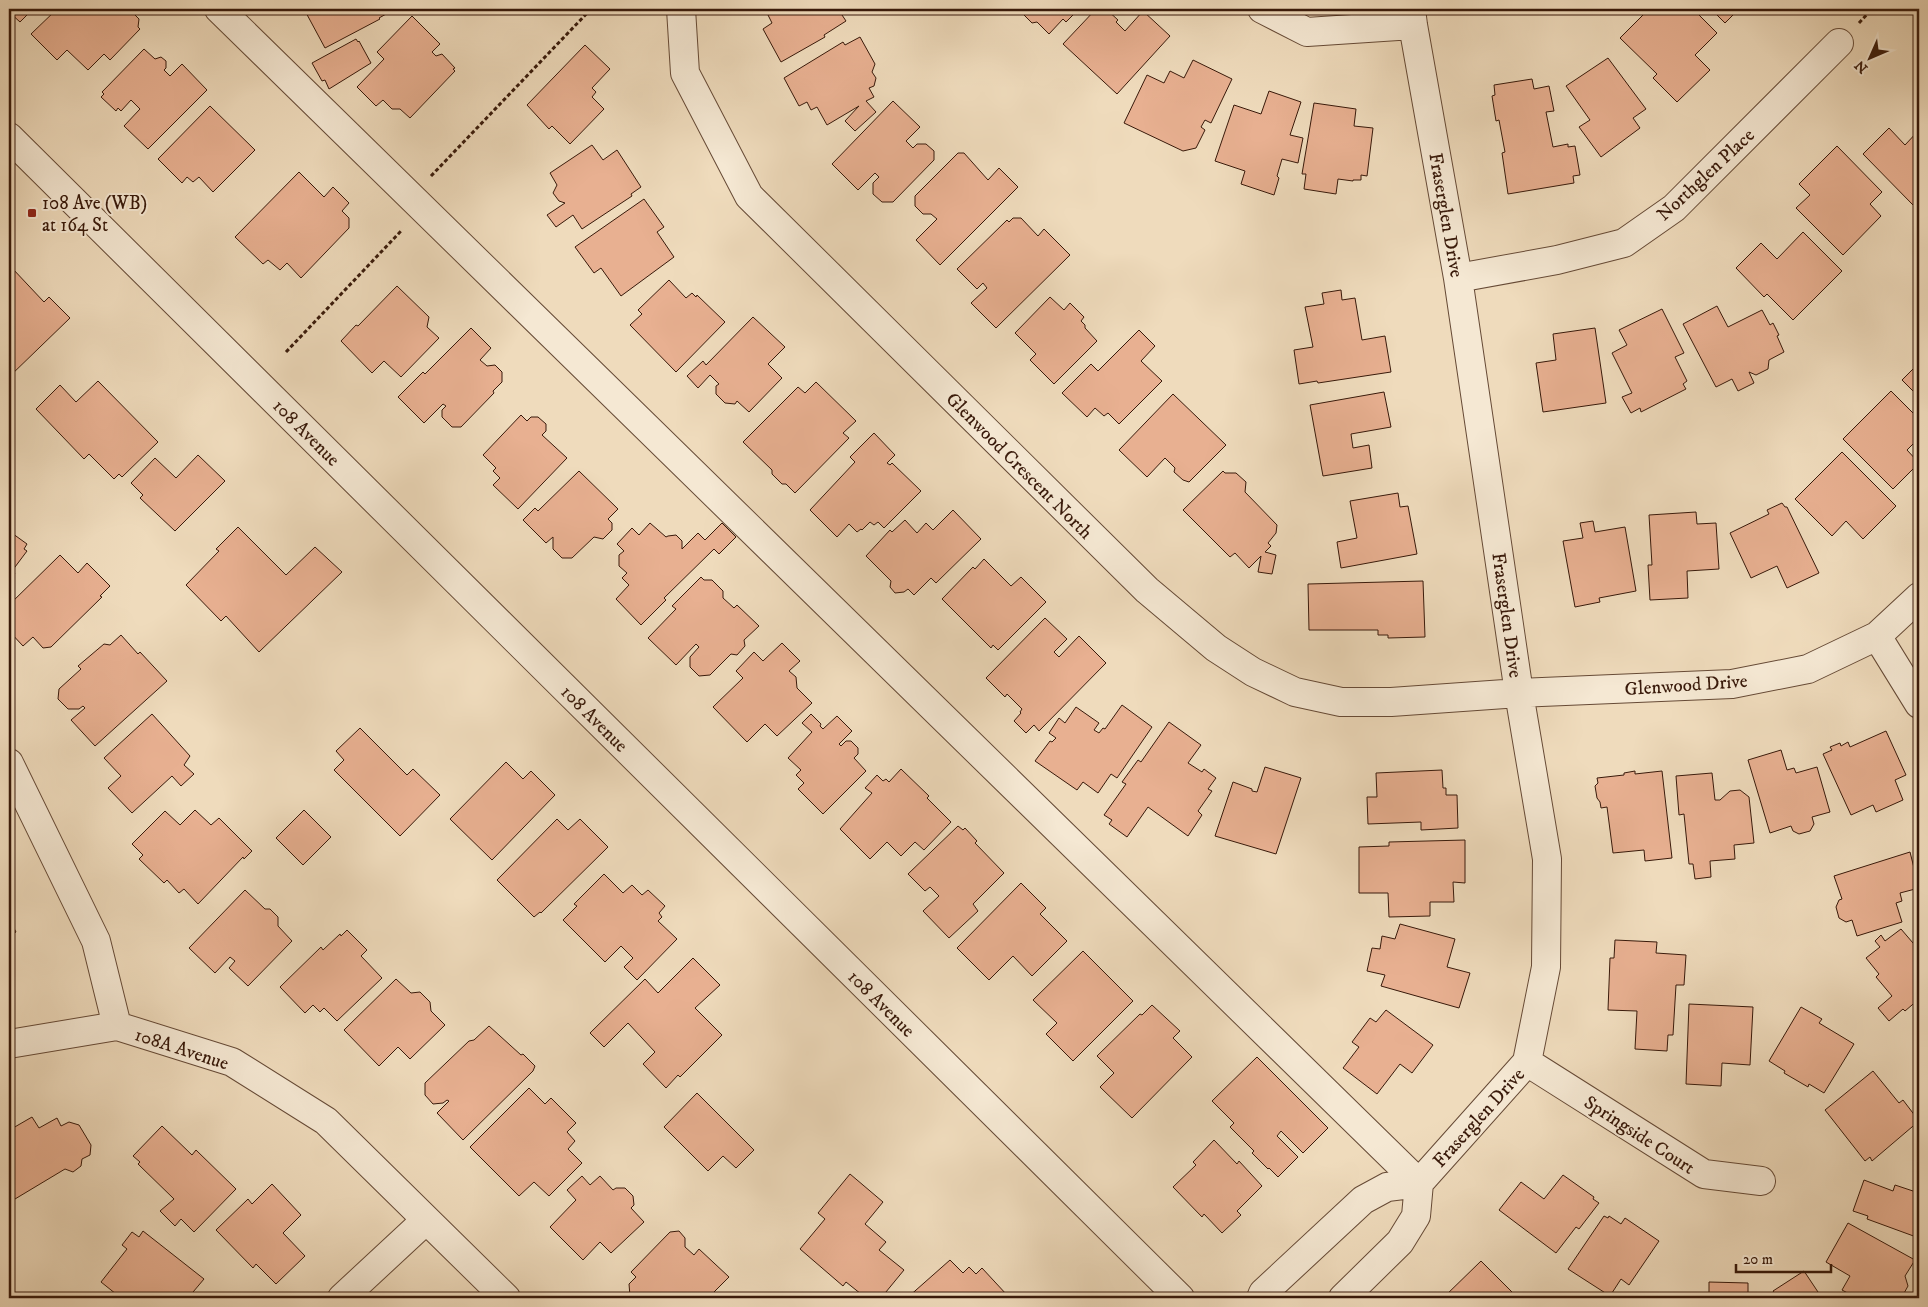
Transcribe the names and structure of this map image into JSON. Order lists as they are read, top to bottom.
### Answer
{
  "streets": {
    "street": [
      "Northglen Place",
      "Fraserglen Drive",
      "108 Avenue",
      "Glenwood Crescent North",
      "Glenwood Drive",
      "108A Avenue",
      "Springside Court"
    ]
  },
  "crossings": [
    ["Northglen Place", "Fraserglen Drive"],
    ["Fraserglen Drive", "Glenwood Crescent North"],
    ["Fraserglen Drive", "Glenwood Drive"],
    ["Fraserglen Drive", "Springside Court"],
    ["Glenwood Crescent North", "Glenwood Drive"]
  ],
  "places": {
    "transit": ["108 Ave (WB) at 164 St"]
  },
  "scale_bar": "20 m",
  "north": "bottom left"
}
